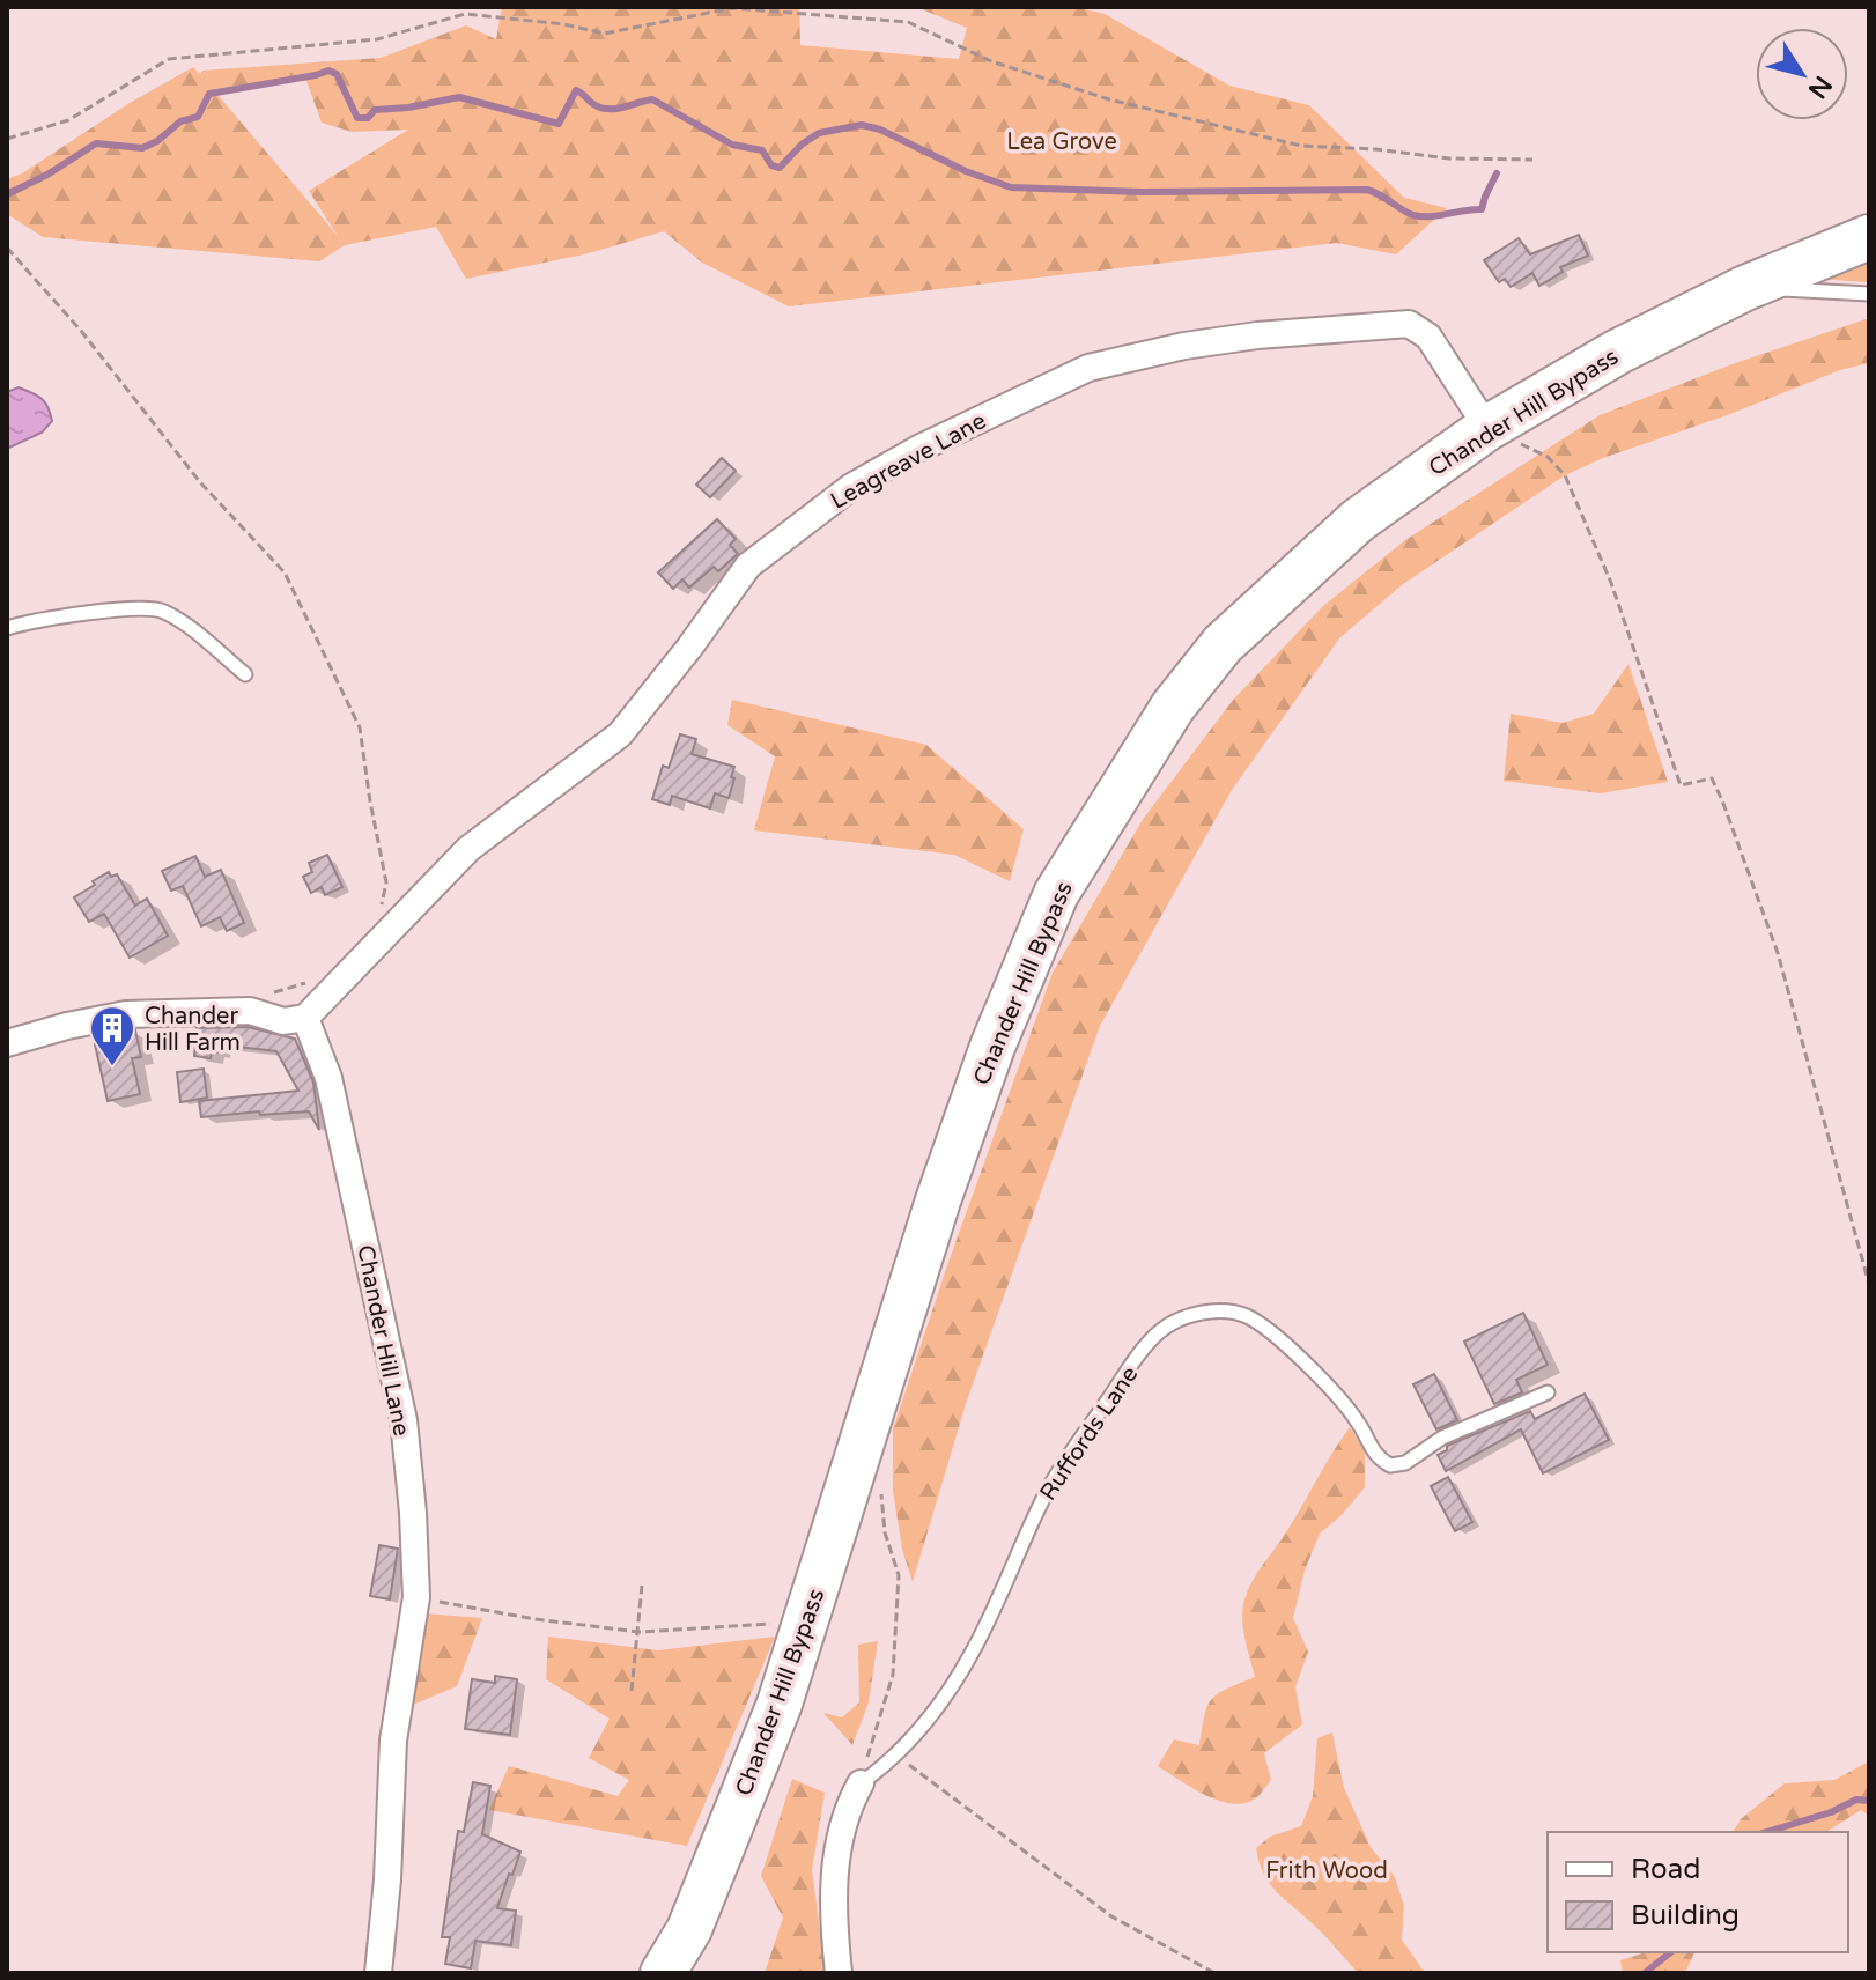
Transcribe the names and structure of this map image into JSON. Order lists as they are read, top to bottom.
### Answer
{
  "streets": {
    "highway": ["Chander Hill Bypass"],
    "street": ["Leagreave Lane", "Chander Hill Lane"],
    "lane": ["Ruffords Lane"]
  },
  "crossings": [
    ["Chander Hill Bypass", "Leagreave Lane"],
    ["Leagreave Lane", "Chander Hill Lane"]
  ],
  "parks": ["Lea Grove", "Frith Wood"],
  "places": {
    "building": ["Chander Hill Farm"]
  },
  "legend": ["Road", "Building"],
  "north": "bottom right"
}
